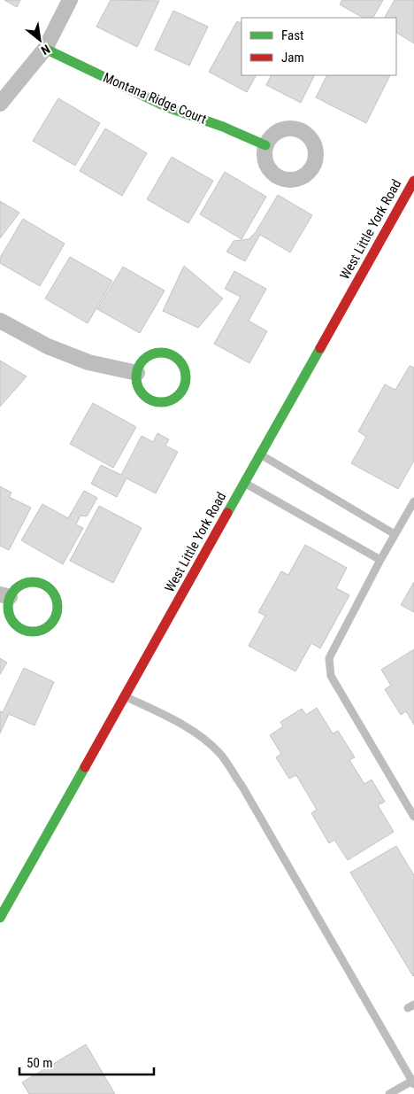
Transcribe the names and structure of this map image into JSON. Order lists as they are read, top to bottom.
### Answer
{
  "streets": {
    "main road": ["Montana Ridge Court", "West Little York Road"]
  },
  "legend": ["Fast", "Jam"],
  "scale_bar": "50 m",
  "north": "bottom right"
}
